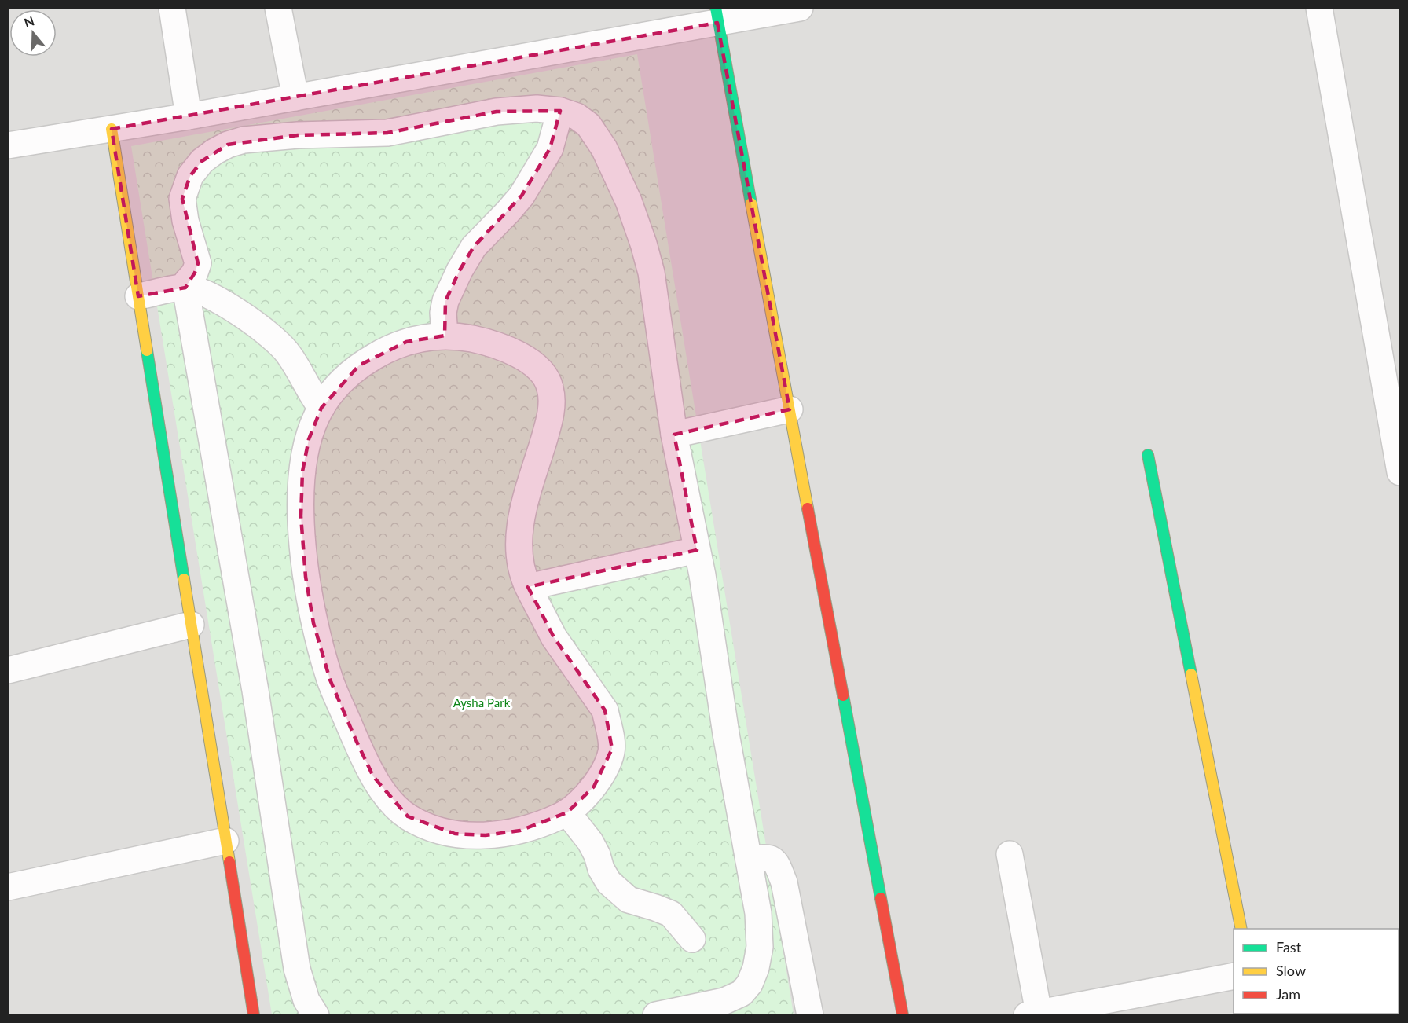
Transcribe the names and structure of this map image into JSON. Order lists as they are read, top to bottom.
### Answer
{
  "parks": ["Aysha Park"],
  "legend": ["Fast", "Slow", "Jam"],
  "north": "top"
}
